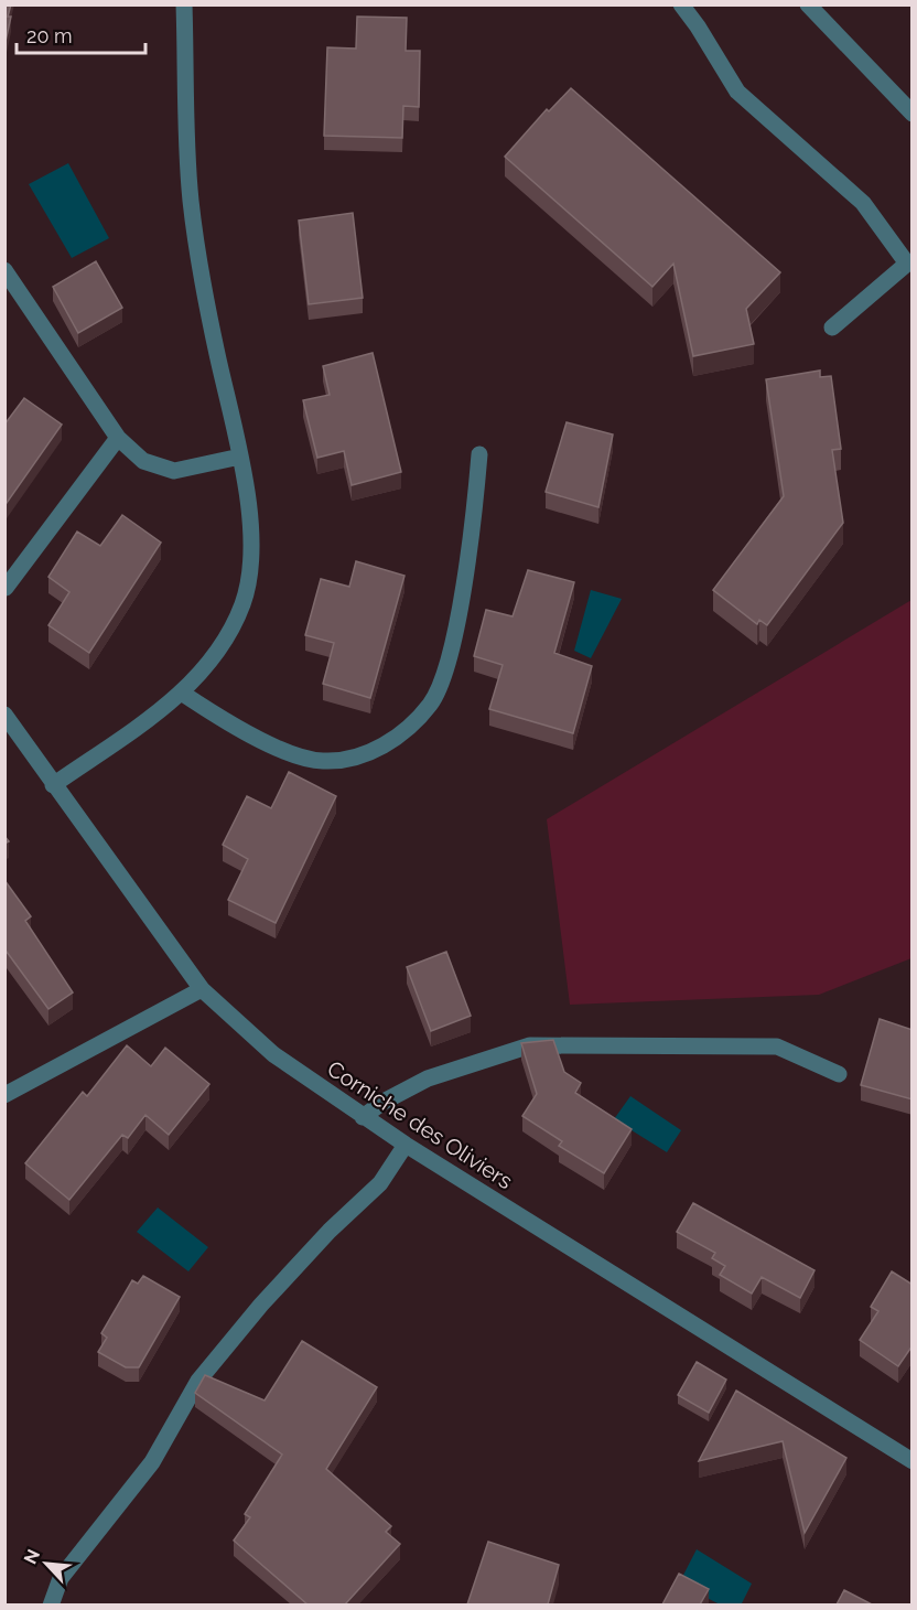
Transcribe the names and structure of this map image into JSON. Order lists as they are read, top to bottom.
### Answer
{
  "streets": {
    "street": ["Corniche des Oliviers"]
  },
  "scale_bar": "20 m",
  "north": "top left"
}
